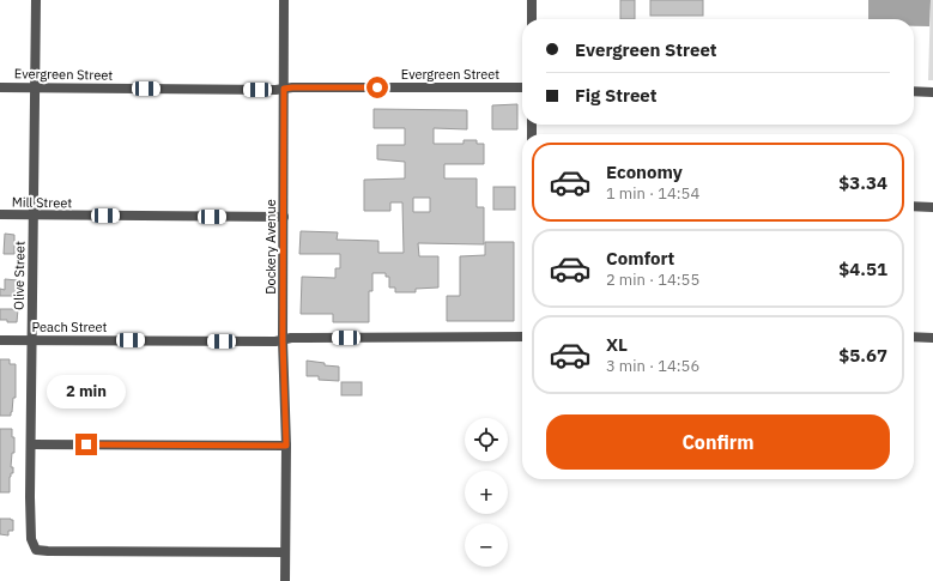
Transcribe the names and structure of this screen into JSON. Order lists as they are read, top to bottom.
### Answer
{
  "streets": {
    "street": [
      "Evergreen Street",
      "Mill Street",
      "Dockery Avenue",
      "Olive Street",
      "Peach Street"
    ]
  },
  "crossings": [
    ["Evergreen Street", "Dockery Avenue"],
    ["Evergreen Street", "Olive Street"],
    ["Mill Street", "Dockery Avenue"],
    ["Mill Street", "Olive Street"],
    ["Dockery Avenue", "Olive Street"],
    ["Dockery Avenue", "Peach Street"],
    ["Olive Street", "Peach Street"]
  ],
  "page": {
    "banner": ["Evergreen Street", "Fig Street"],
    "list": [
      {
        "name": "Economy",
        "note": "1 min · 14:54",
        "value": "$3.34"
      },
      {
        "name": "Comfort",
        "note": "2 min · 14:55",
        "value": "$4.51"
      },
      {
        "name": "XL",
        "note": "3 min · 14:56",
        "value": "$5.67"
      }
    ],
    "bubble": "2 min",
    "buttons": "Confirm",
    "map_buttons": ["+", "−"]
  }
}
